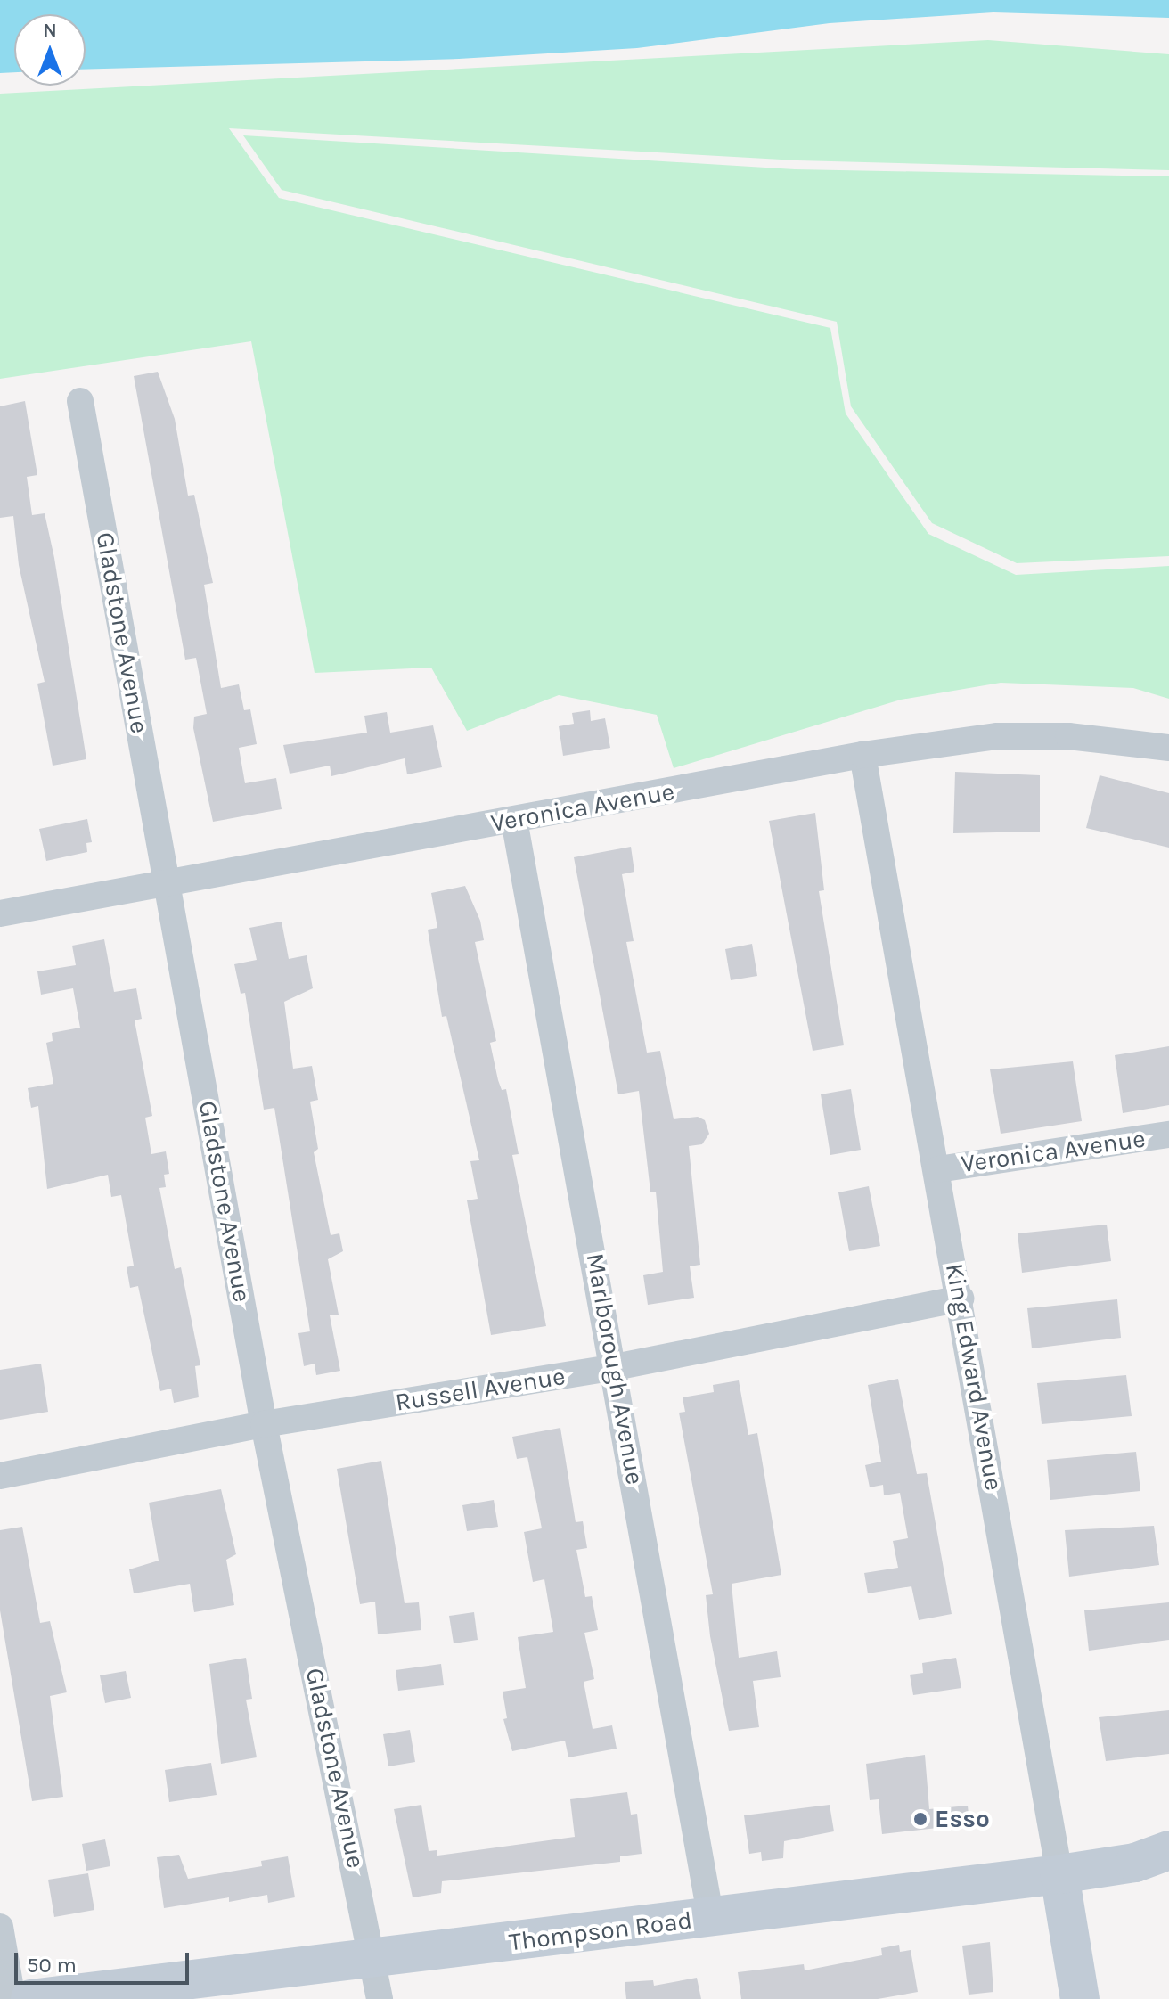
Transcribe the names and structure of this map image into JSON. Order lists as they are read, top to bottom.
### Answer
{
  "streets": {
    "street": [
      "Gladstone Avenue",
      "Veronica Avenue",
      "Marlborough Avenue",
      "King Edward Avenue",
      "Russell Avenue",
      "Thompson Road"
    ]
  },
  "crossings": [
    ["Gladstone Avenue", "Veronica Avenue"],
    ["Gladstone Avenue", "Russell Avenue"],
    ["Gladstone Avenue", "Thompson Road"],
    ["Veronica Avenue", "Marlborough Avenue"],
    ["Veronica Avenue", "King Edward Avenue"],
    ["Marlborough Avenue", "Russell Avenue"],
    ["Marlborough Avenue", "Thompson Road"],
    ["King Edward Avenue", "Russell Avenue"],
    ["King Edward Avenue", "Thompson Road"]
  ],
  "places": ["Esso"],
  "scale_bar": "50 m",
  "north": "top"
}
